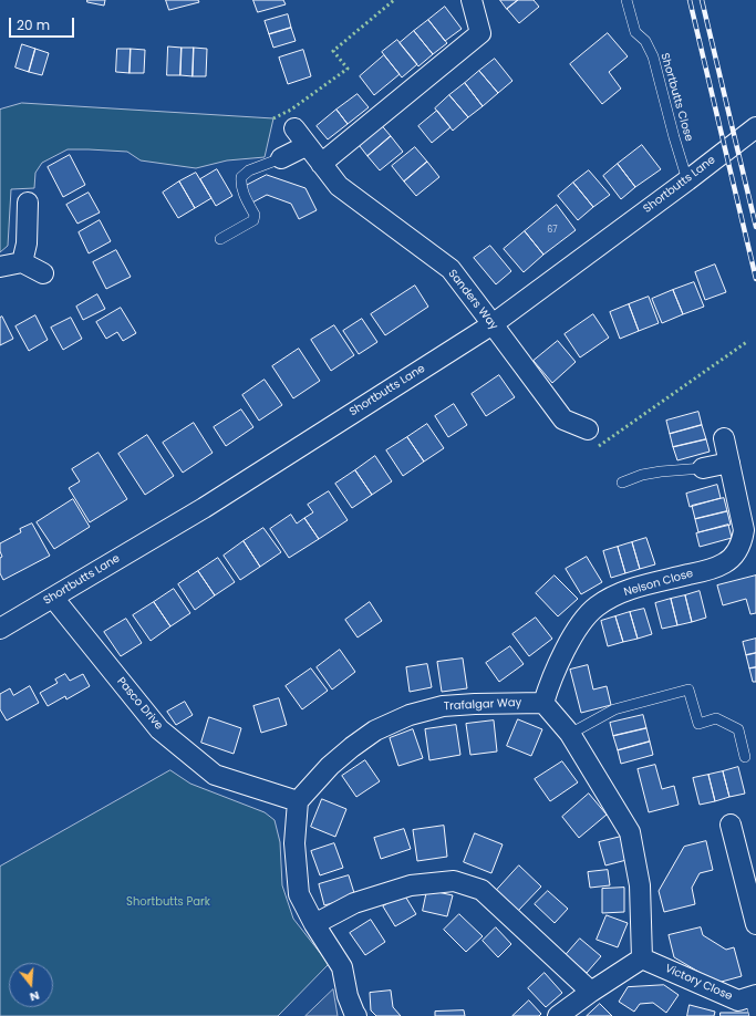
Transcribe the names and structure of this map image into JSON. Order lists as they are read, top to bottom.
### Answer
{
  "streets": {
    "street": [
      "Shortbutts Lane",
      "Sanders Way",
      "Nelson Close",
      "Pasco Drive",
      "Trafalgar Way",
      "Victory Close"
    ],
    "lane": ["Shortbutts Close"]
  },
  "crossings": [
    ["Shortbutts Close", "Shortbutts Lane"],
    ["Shortbutts Lane", "Sanders Way"],
    ["Shortbutts Lane", "Pasco Drive"],
    ["Nelson Close", "Trafalgar Way"],
    ["Pasco Drive", "Trafalgar Way"]
  ],
  "parks": ["Shortbutts Park"],
  "house_numbers": ["67"],
  "scale_bar": "20 m",
  "north": "bottom"
}
